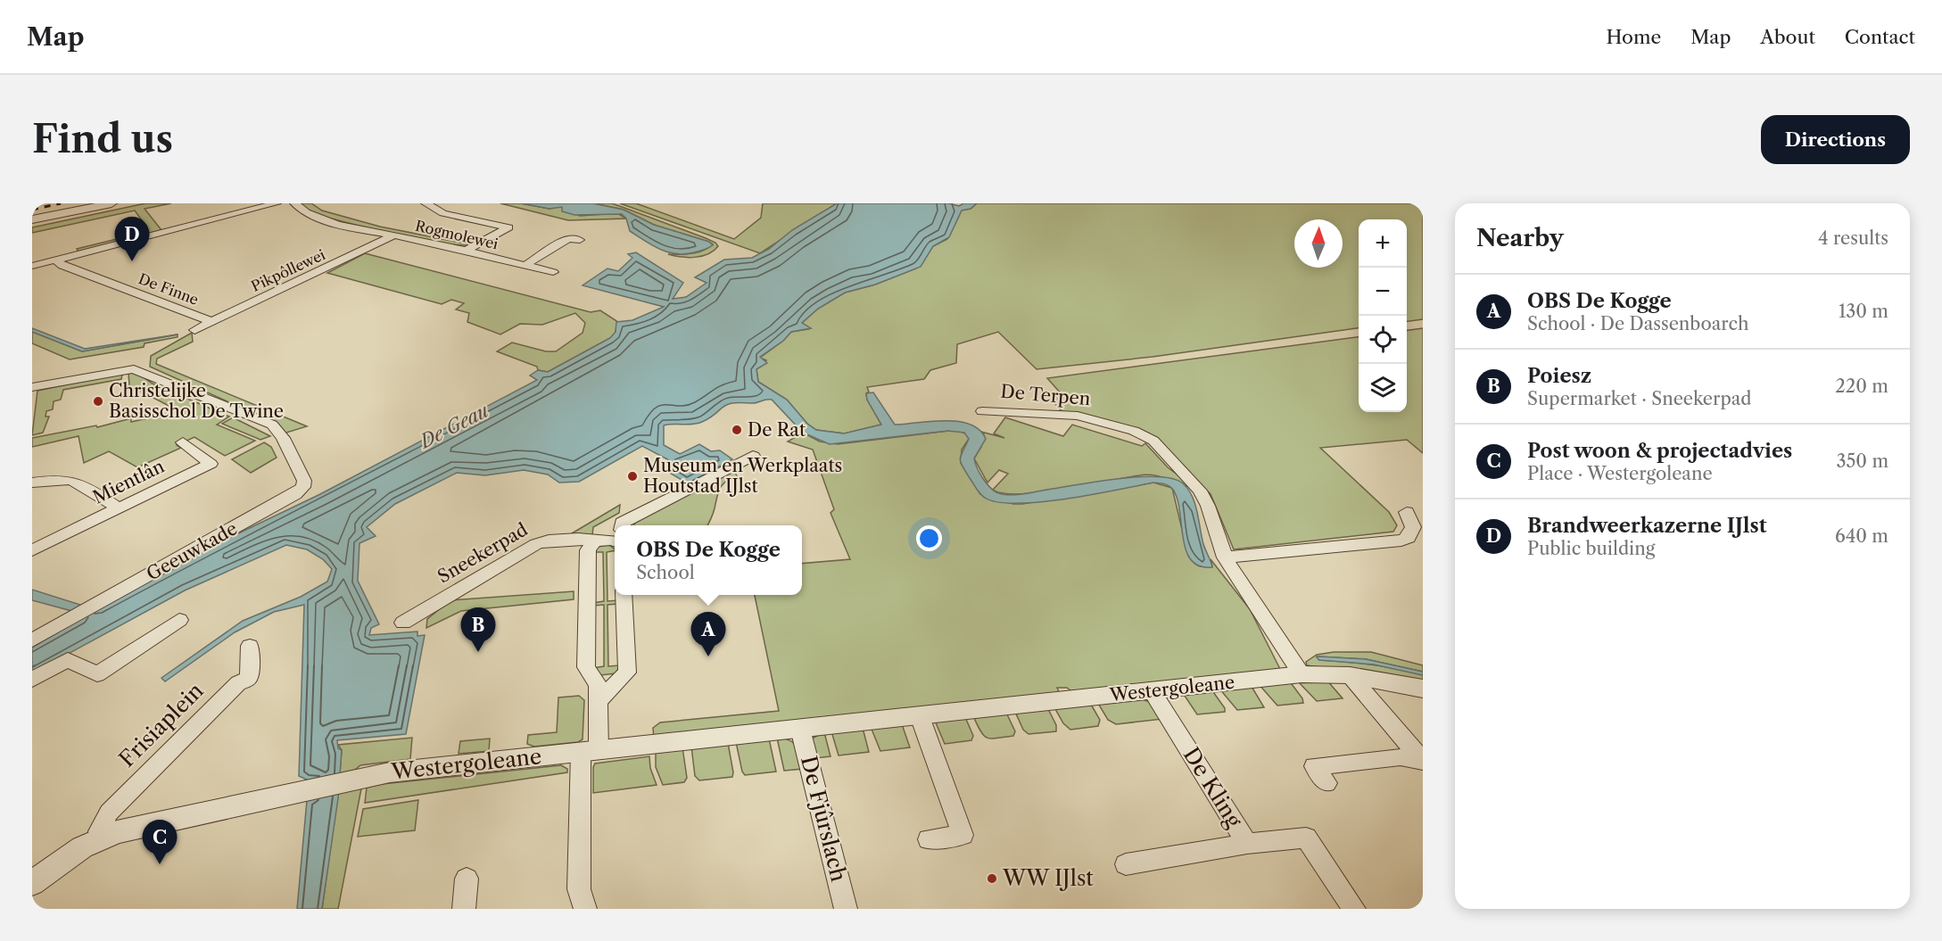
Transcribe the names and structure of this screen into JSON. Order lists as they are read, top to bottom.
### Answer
{
  "streets": {
    "street": [
      "Rogmolewei",
      "Pikpôllewei",
      "De Finne",
      "De Terpen",
      "Mientlân",
      "Geeuwkade",
      "Sneekerpad",
      "Westergoleane",
      "Frisiaplein",
      "De Kling",
      "De Fjûrslach"
    ]
  },
  "crossings": [
    ["Rogmolewei", "Pikpôllewei"],
    ["Pikpôllewei", "De Finne"],
    ["De Terpen", "Westergoleane"],
    ["Westergoleane", "Frisiaplein"],
    ["Westergoleane", "De Kling"],
    ["Westergoleane", "De Fjûrslach"]
  ],
  "water": ["De Geau"],
  "places": [
    "Christelijke Basisschol De Twine",
    "De Rat",
    "Museum en Werkplaats Houtstad IJlst",
    "WW IJlst"
  ],
  "north": "top",
  "page": {
    "header": "Map",
    "nav": [
      "Home",
      "Map",
      "About",
      "Contact"
    ],
    "buttons": "Directions",
    "title": "Find us",
    "heading": ["Nearby", "4 results"],
    "pins": [
      "D",
      "B",
      "A",
      "C"
    ],
    "map_buttons": ["+", "−"],
    "list": [
      {
        "mark": "A",
        "name": "OBS De Kogge",
        "note": "School · De Dassenboarch",
        "value": "130 m"
      },
      {
        "mark": "B",
        "name": "Poiesz",
        "note": "Supermarket · Sneekerpad",
        "value": "220 m"
      },
      {
        "mark": "C",
        "name": "Post woon & projectadvies",
        "note": "Place · Westergoleane",
        "value": "350 m"
      },
      {
        "mark": "D",
        "name": "Brandweerkazerne IJlst",
        "note": "Public building",
        "value": "640 m"
      }
    ],
    "popup": ["OBS De Kogge", "School"]
  }
}
